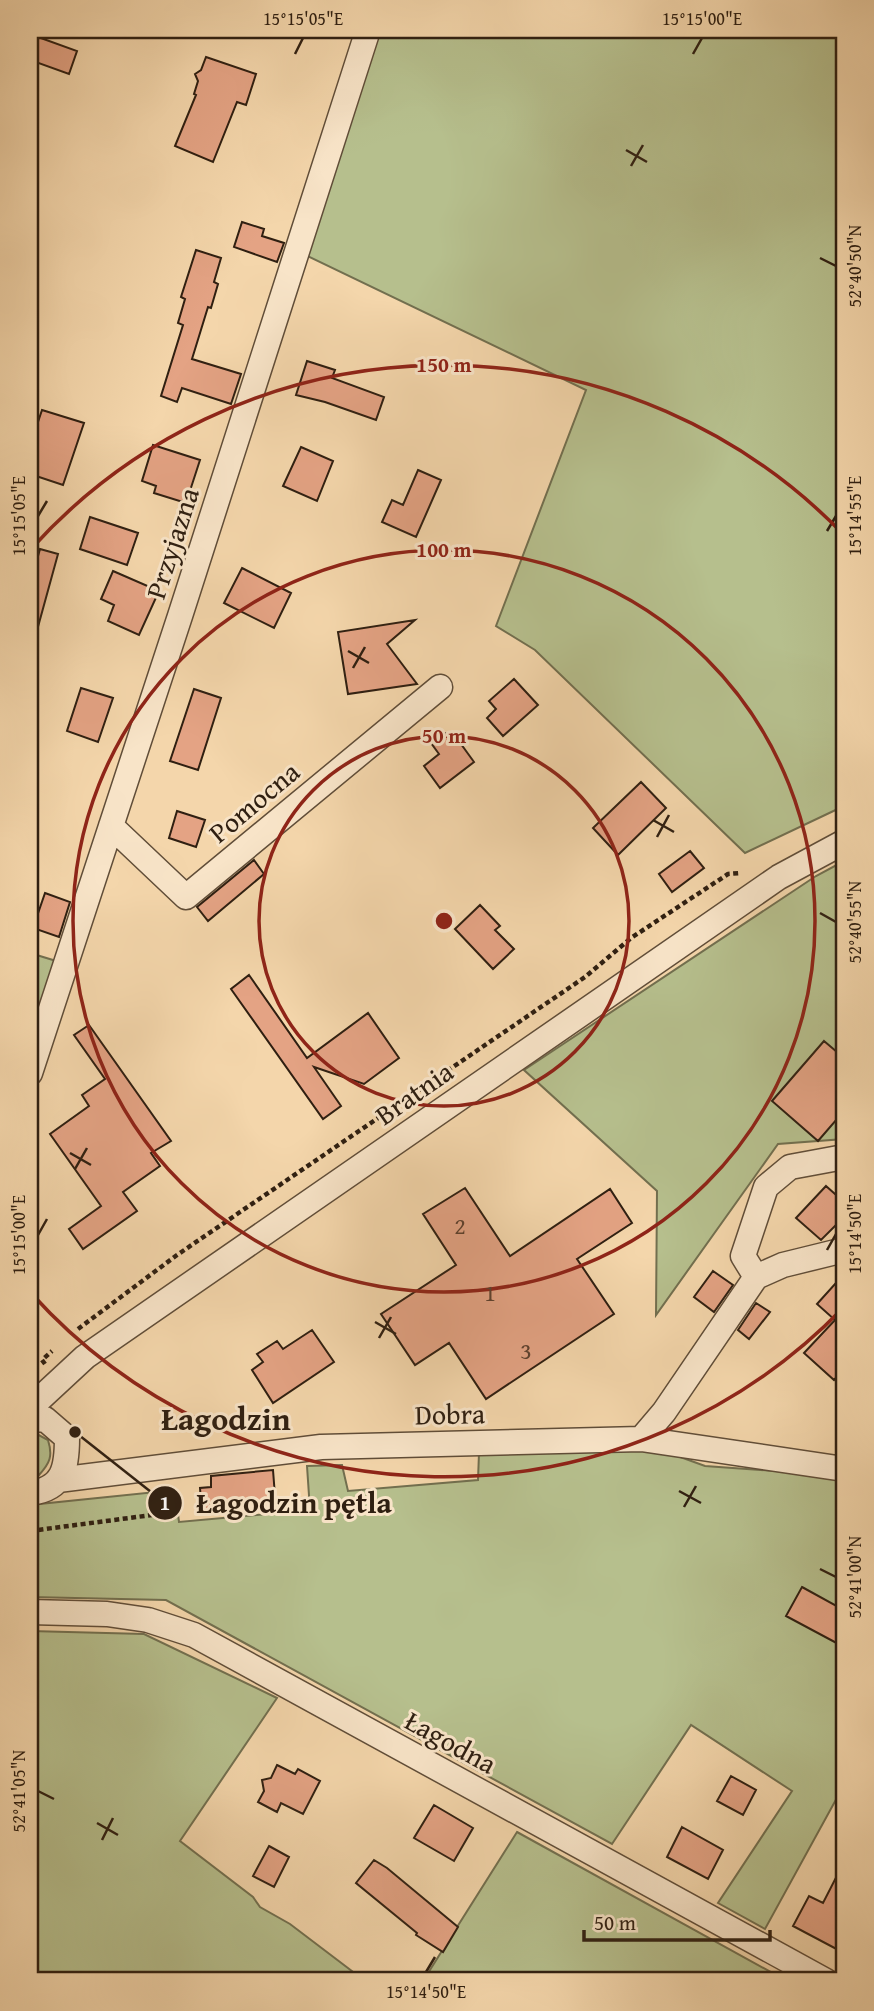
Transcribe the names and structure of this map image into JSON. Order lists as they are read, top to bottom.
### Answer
{
  "streets": {
    "street": [
      "Przyjazna",
      "Pomocna",
      "Bratnia",
      "Dobra",
      "Łagodna"
    ]
  },
  "crossings": [
    ["Przyjazna", "Pomocna"]
  ],
  "districts": ["Łagodzin"],
  "places": ["Łagodzin pętla"],
  "house_numbers": ["2", "1", "3"],
  "scale_bar": "50 m",
  "coordinates": [
    "15°15'05\"E",
    "15°15'00\"E",
    "52°40'50\"N",
    "15°14'55\"E",
    "52°40'55\"N",
    "15°14'50\"E",
    "52°41'00\"N",
    "52°41'05\"N"
  ],
  "rings": ["150 m", "100 m", "50 m"]
}
